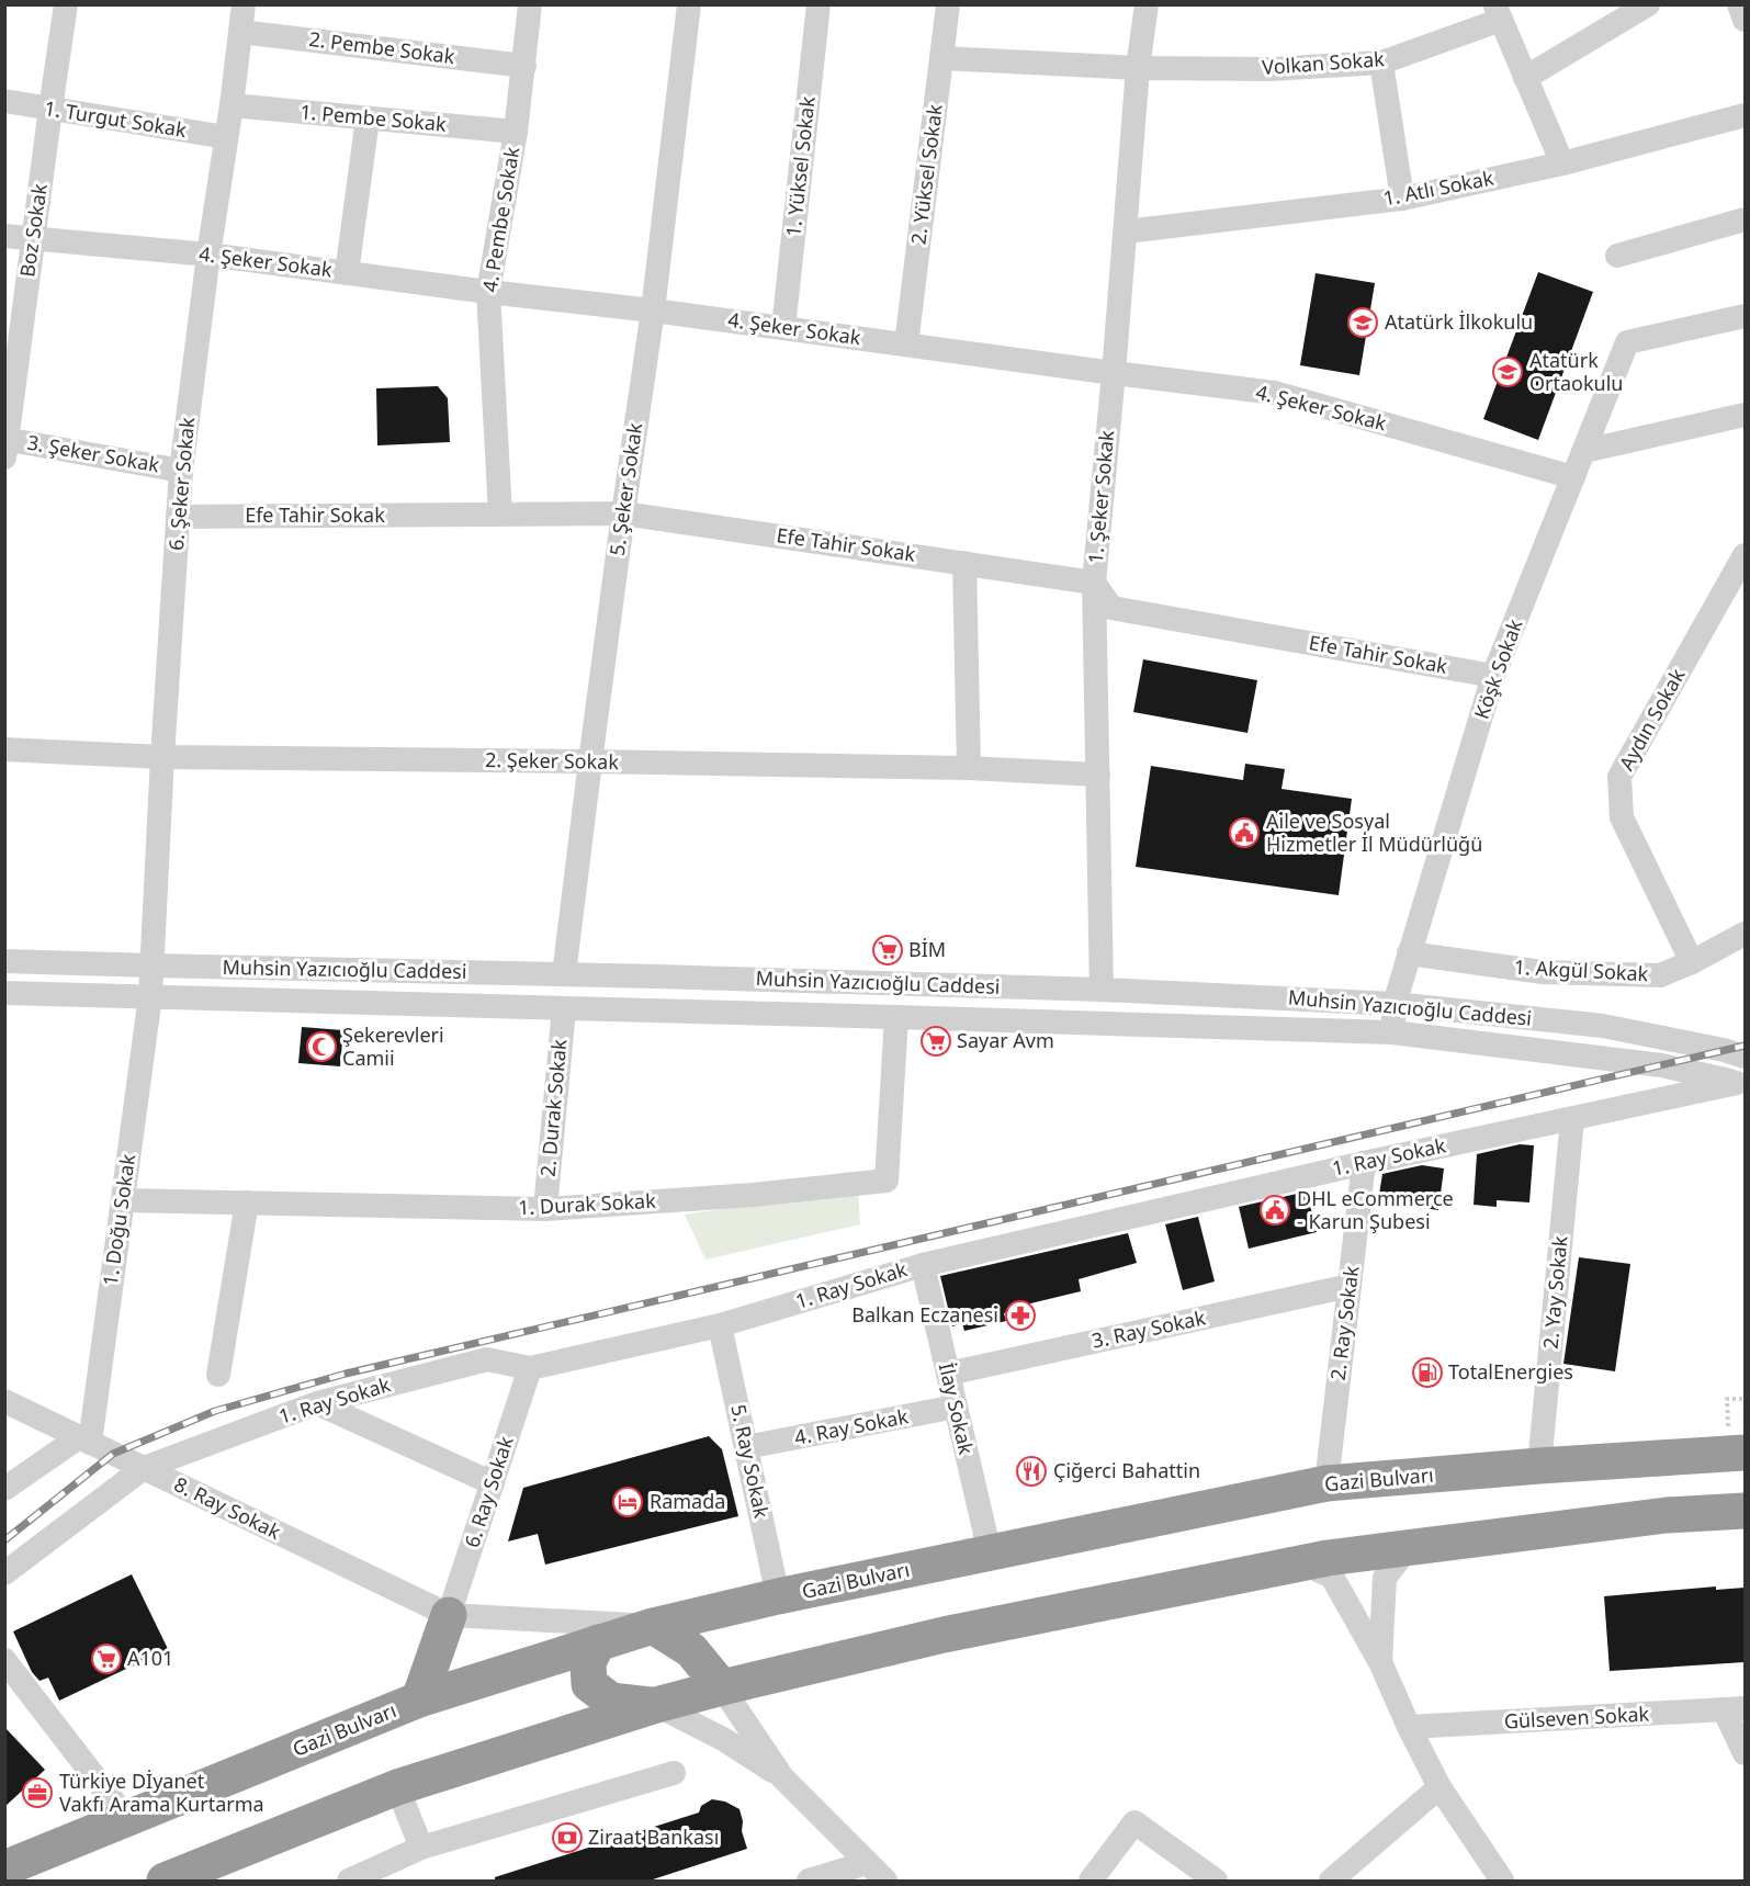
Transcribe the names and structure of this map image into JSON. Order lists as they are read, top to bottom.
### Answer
{
  "streets": {
    "highway": ["Gazi Bulvarı"],
    "street": [
      "2. Pembe Sokak",
      "Volkan Sokak",
      "1. Pembe Sokak",
      "1. Turgut Sokak",
      "1. Yüksel Sokak",
      "2. Yüksel Sokak",
      "1. Atlı Sokak",
      "4. Pembe Sokak",
      "Boz Sokak",
      "4. Şeker Sokak",
      "3. Şeker Sokak",
      "6. Şeker Sokak",
      "5. Şeker Sokak",
      "1. Şeker Sokak",
      "Efe Tahir Sokak",
      "Köşk Sokak",
      "Aydın Sokak",
      "2. Şeker Sokak",
      "Muhsin Yazıcıoğlu Caddesi",
      "1. Akgül Sokak",
      "2. Durak Sokak",
      "1. Ray Sokak",
      "1. Durak Sokak",
      "1. Doğu Sokak",
      "2. Yay Sokak",
      "2. Ray Sokak",
      "3. Ray Sokak",
      "İlay Sokak",
      "4. Ray Sokak",
      "5. Ray Sokak",
      "6. Ray Sokak",
      "8. Ray Sokak",
      "Gülseven Sokak"
    ]
  },
  "crossings": [
    ["2. Pembe Sokak", "4. Pembe Sokak"],
    ["2. Pembe Sokak", "6. Şeker Sokak"],
    ["Volkan Sokak", "2. Yüksel Sokak"],
    ["Volkan Sokak", "1. Şeker Sokak"],
    ["1. Pembe Sokak", "4. Pembe Sokak"],
    ["1. Pembe Sokak", "6. Şeker Sokak"],
    ["1. Turgut Sokak", "Boz Sokak"],
    ["1. Turgut Sokak", "6. Şeker Sokak"],
    ["1. Yüksel Sokak", "4. Şeker Sokak"],
    ["2. Yüksel Sokak", "4. Şeker Sokak"],
    ["1. Atlı Sokak", "1. Şeker Sokak"],
    ["4. Pembe Sokak", "4. Şeker Sokak"],
    ["4. Pembe Sokak", "Efe Tahir Sokak"],
    ["Boz Sokak", "4. Şeker Sokak"],
    ["Boz Sokak", "3. Şeker Sokak"],
    ["4. Şeker Sokak", "6. Şeker Sokak"],
    ["4. Şeker Sokak", "5. Şeker Sokak"],
    ["4. Şeker Sokak", "1. Şeker Sokak"],
    ["4. Şeker Sokak", "Köşk Sokak"],
    ["3. Şeker Sokak", "6. Şeker Sokak"],
    ["6. Şeker Sokak", "Efe Tahir Sokak"],
    ["6. Şeker Sokak", "2. Şeker Sokak"],
    ["6. Şeker Sokak", "Muhsin Yazıcıoğlu Caddesi"],
    ["6. Şeker Sokak", "1. Doğu Sokak"],
    ["5. Şeker Sokak", "Efe Tahir Sokak"],
    ["5. Şeker Sokak", "2. Şeker Sokak"],
    ["5. Şeker Sokak", "Muhsin Yazıcıoğlu Caddesi"],
    ["1. Şeker Sokak", "Efe Tahir Sokak"],
    ["1. Şeker Sokak", "2. Şeker Sokak"],
    ["1. Şeker Sokak", "Muhsin Yazıcıoğlu Caddesi"],
    ["Efe Tahir Sokak", "Köşk Sokak"],
    ["Köşk Sokak", "Muhsin Yazıcıoğlu Caddesi"],
    ["Köşk Sokak", "1. Akgül Sokak"],
    ["Aydın Sokak", "1. Akgül Sokak"],
    ["Muhsin Yazıcıoğlu Caddesi", "2. Durak Sokak"],
    ["Muhsin Yazıcıoğlu Caddesi", "1. Ray Sokak"],
    ["Muhsin Yazıcıoğlu Caddesi", "1. Durak Sokak"],
    ["Muhsin Yazıcıoğlu Caddesi", "1. Doğu Sokak"],
    ["2. Durak Sokak", "1. Durak Sokak"],
    ["1. Ray Sokak", "2. Yay Sokak"],
    ["1. Ray Sokak", "2. Ray Sokak"],
    ["1. Ray Sokak", "İlay Sokak"],
    ["1. Ray Sokak", "5. Ray Sokak"],
    ["1. Ray Sokak", "6. Ray Sokak"],
    ["1. Ray Sokak", "8. Ray Sokak"],
    ["1. Durak Sokak", "1. Doğu Sokak"],
    ["1. Doğu Sokak", "8. Ray Sokak"],
    ["2. Yay Sokak", "Gazi Bulvarı"],
    ["2. Ray Sokak", "3. Ray Sokak"],
    ["2. Ray Sokak", "Gazi Bulvarı"],
    ["3. Ray Sokak", "İlay Sokak"],
    ["İlay Sokak", "4. Ray Sokak"],
    ["İlay Sokak", "Gazi Bulvarı"],
    ["4. Ray Sokak", "5. Ray Sokak"],
    ["5. Ray Sokak", "Gazi Bulvarı"],
    ["6. Ray Sokak", "8. Ray Sokak"]
  ],
  "places": {
    "school or university": ["Atatürk İlkokulu", "Atatürk Ortaokulu"],
    "public building": ["Aile ve Sosyal Hizmetler İl Müdürlüğü", "DHL eCommerce - Karun Şubesi"],
    "supermarket": ["BİM", "Sayar Avm", "A101"],
    "mosque": ["Şekerevleri Camii"],
    "pharmacy": ["Balkan Eczanesi"],
    "fuel station": ["TotalEnergies"],
    "restaurant": ["Çiğerci Bahattin"],
    "hotel": ["Ramada"],
    "office": ["Türkiye Dİyanet Vakfı Arama Kurtarma"],
    "bank": ["Ziraat Bankası"]
  }
}
